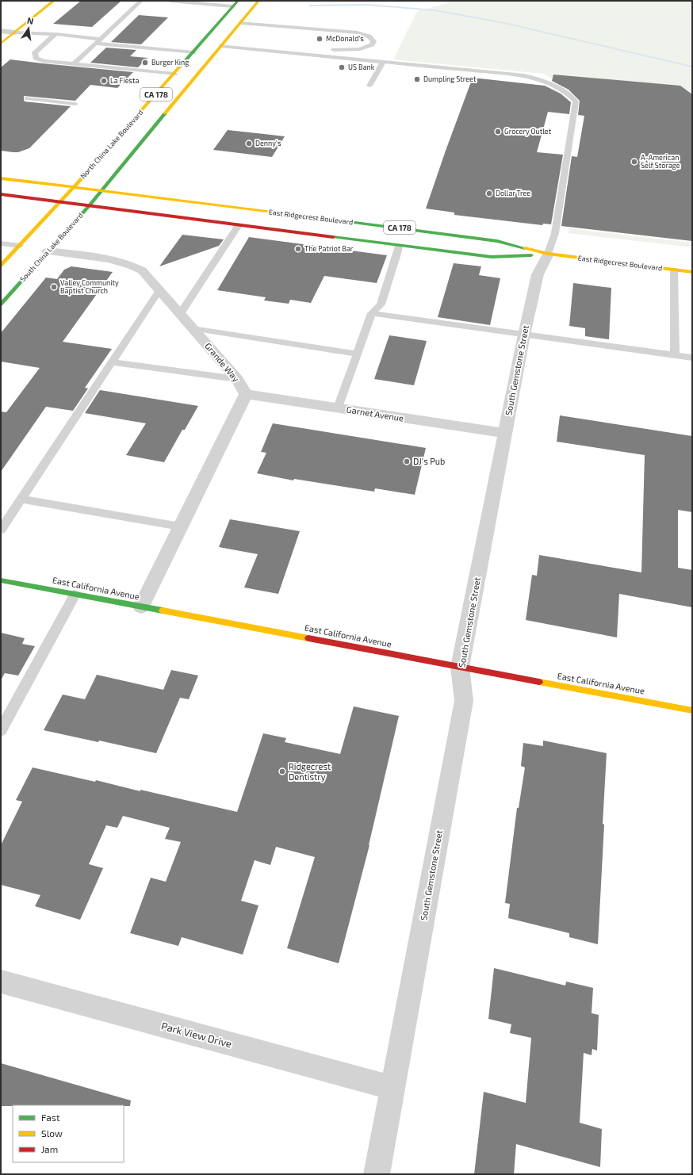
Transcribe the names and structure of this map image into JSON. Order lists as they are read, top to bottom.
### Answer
{
  "streets": {
    "main road": [
      "CA 178",
      "North China Lake Boulevard",
      "East Ridgecrest Boulevard",
      "South China Lake Boulevard",
      "East California Avenue"
    ],
    "street": [
      "Grande Way",
      "South Gemstone Street",
      "Garnet Avenue",
      "Park View Drive"
    ]
  },
  "crossings": [
    ["CA 178", "East Ridgecrest Boulevard"],
    ["CA 178", "South China Lake Boulevard"],
    ["North China Lake Boulevard", "East Ridgecrest Boulevard"],
    ["East Ridgecrest Boulevard", "South China Lake Boulevard"],
    ["East Ridgecrest Boulevard", "South Gemstone Street"],
    ["South China Lake Boulevard", "Grande Way"],
    ["Grande Way", "Garnet Avenue"],
    ["South Gemstone Street", "Garnet Avenue"],
    ["South Gemstone Street", "East California Avenue"],
    ["South Gemstone Street", "Park View Drive"]
  ],
  "places": [
    "McDonald's",
    "Burger King",
    "US Bank",
    "Dumpling Street",
    "La Fiesta",
    "Grocery Outlet",
    "Denny's",
    "A-American Self Storage",
    "Dollar Tree",
    "The Patriot Bar",
    "Valley Community Baptist Church",
    "DJ's Pub",
    "Ridgecrest Dentistry"
  ],
  "legend": ["Fast", "Slow", "Jam"],
  "north": "top"
}
